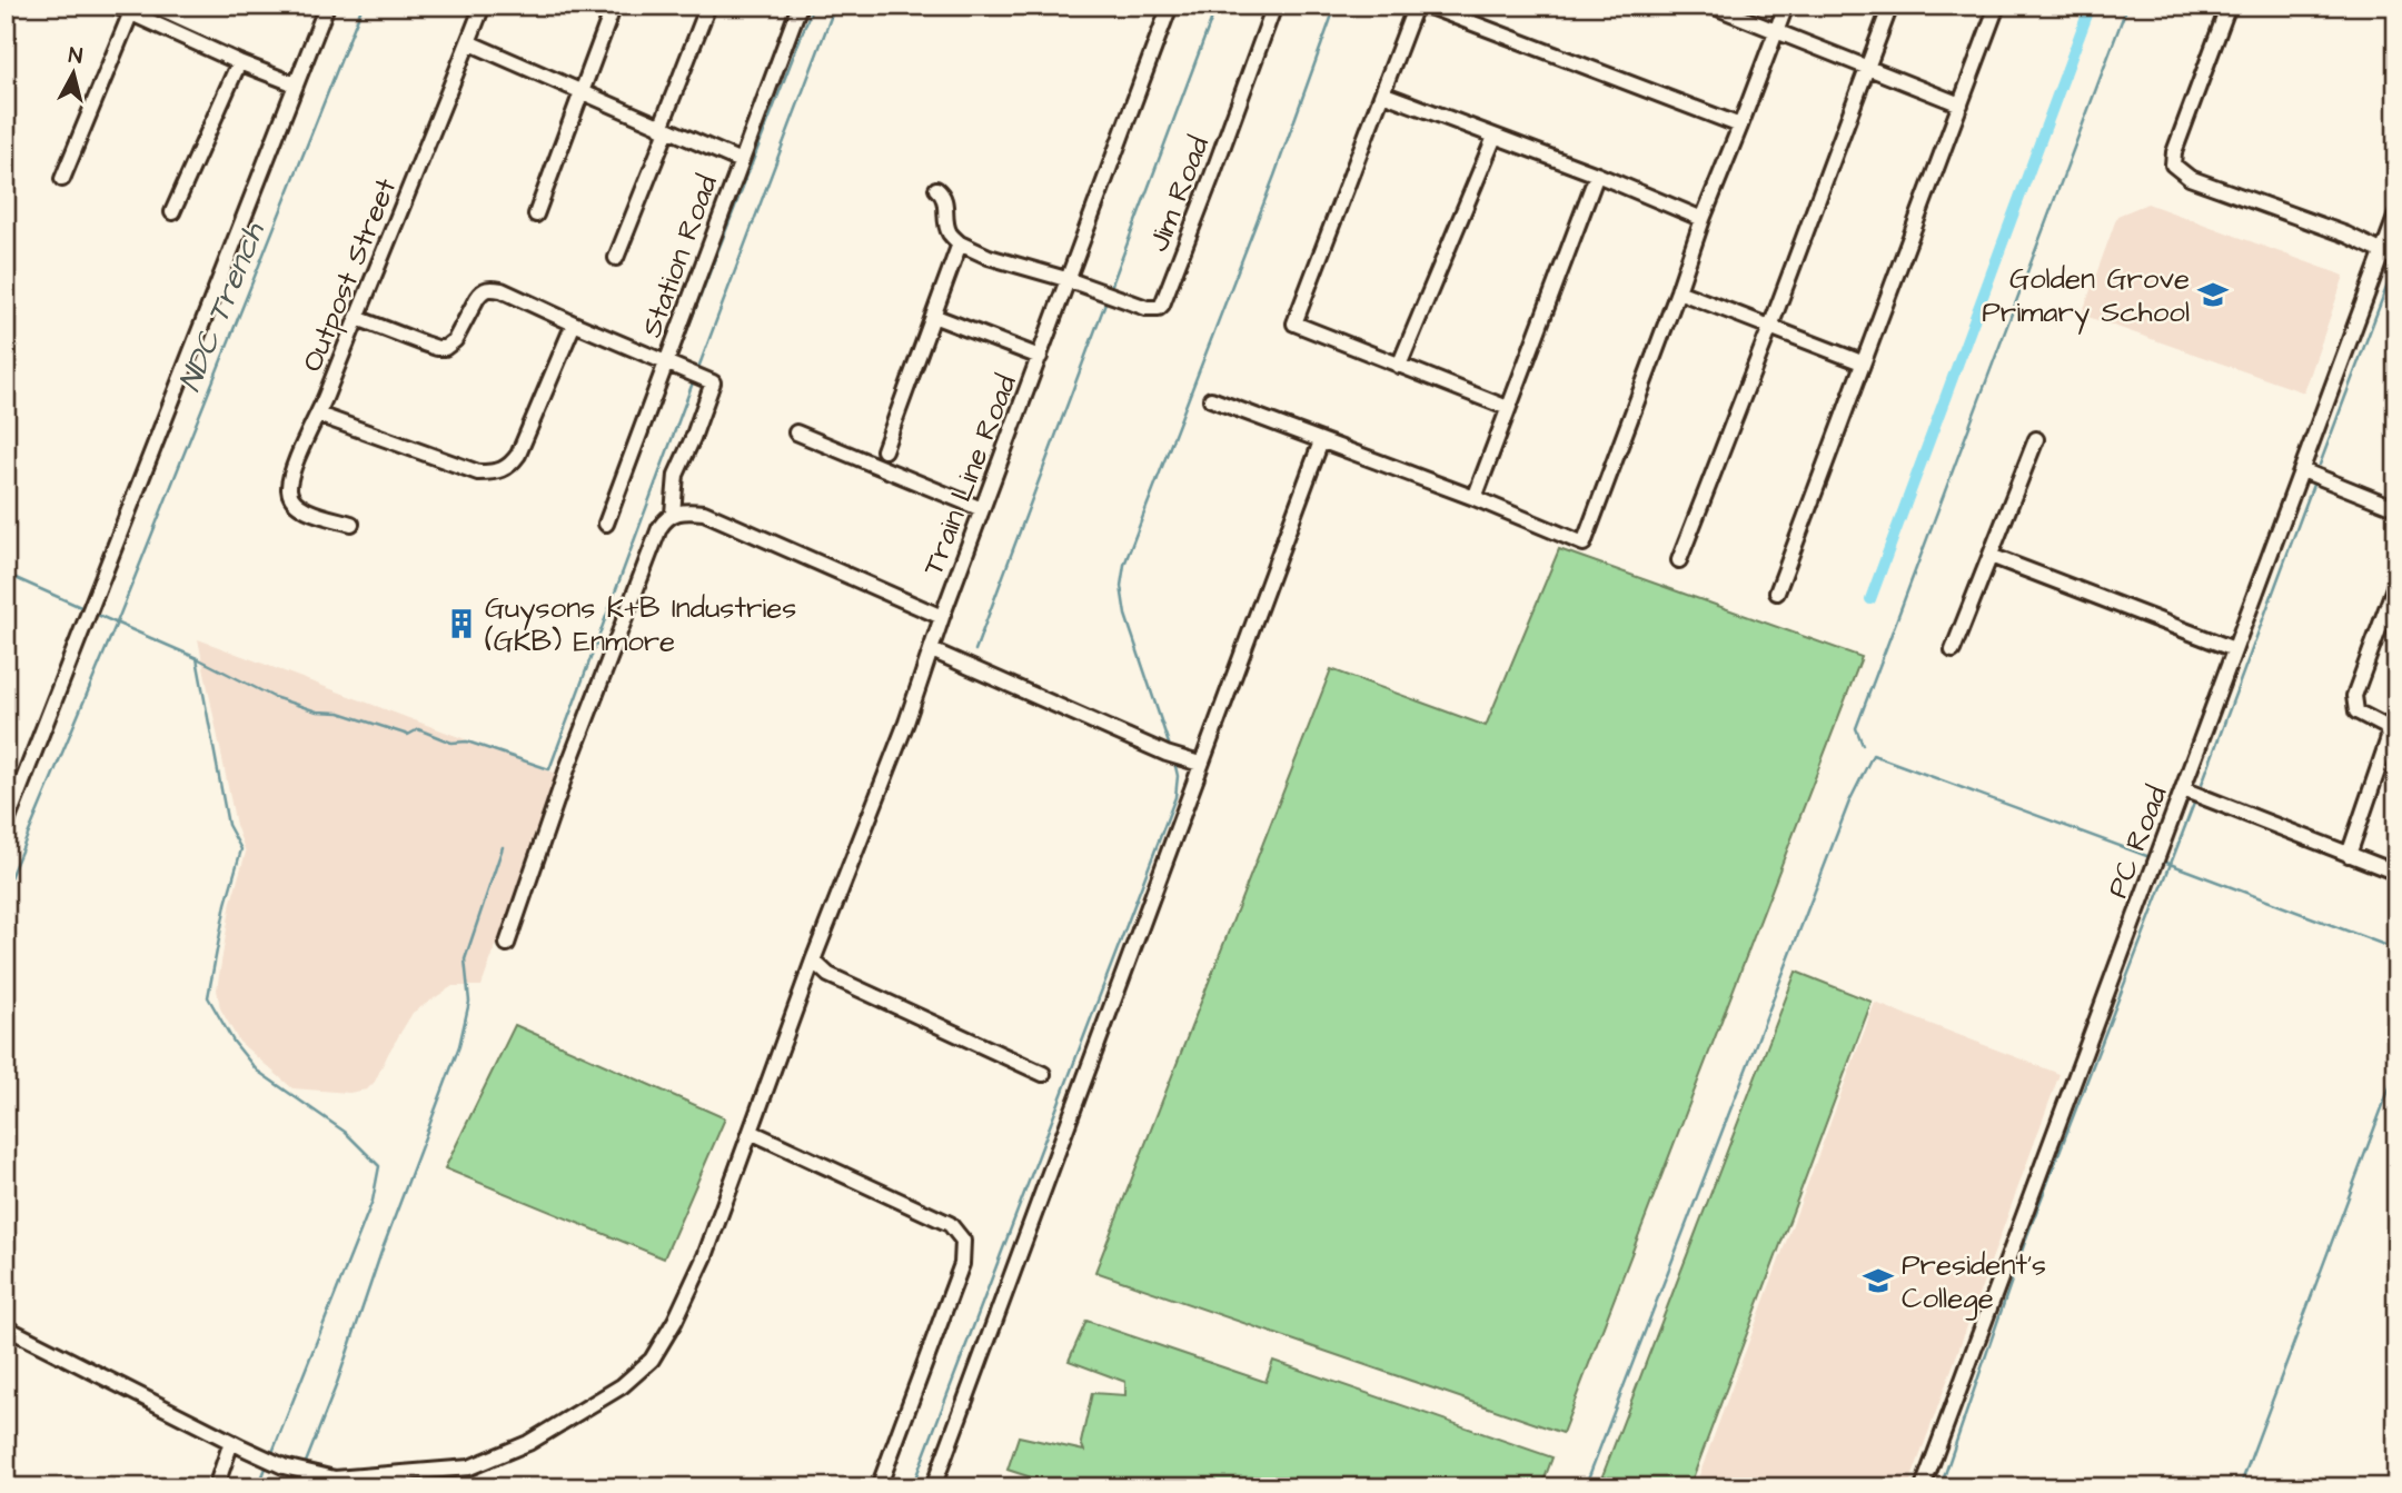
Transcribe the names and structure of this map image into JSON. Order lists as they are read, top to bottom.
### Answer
{
  "streets": {
    "street": [
      "Jim Road",
      "Station Road",
      "Outpost Street",
      "Train Line Road",
      "PC Road"
    ]
  },
  "crossings": [
    ["Jim Road", "Train Line Road"]
  ],
  "water": ["NDC Trench"],
  "places": {
    "school or university": ["Golden Grove Primary School", "President's College"],
    "building": ["Guysons K+B Industries (GKB) Enmore"]
  },
  "north": "top"
}
